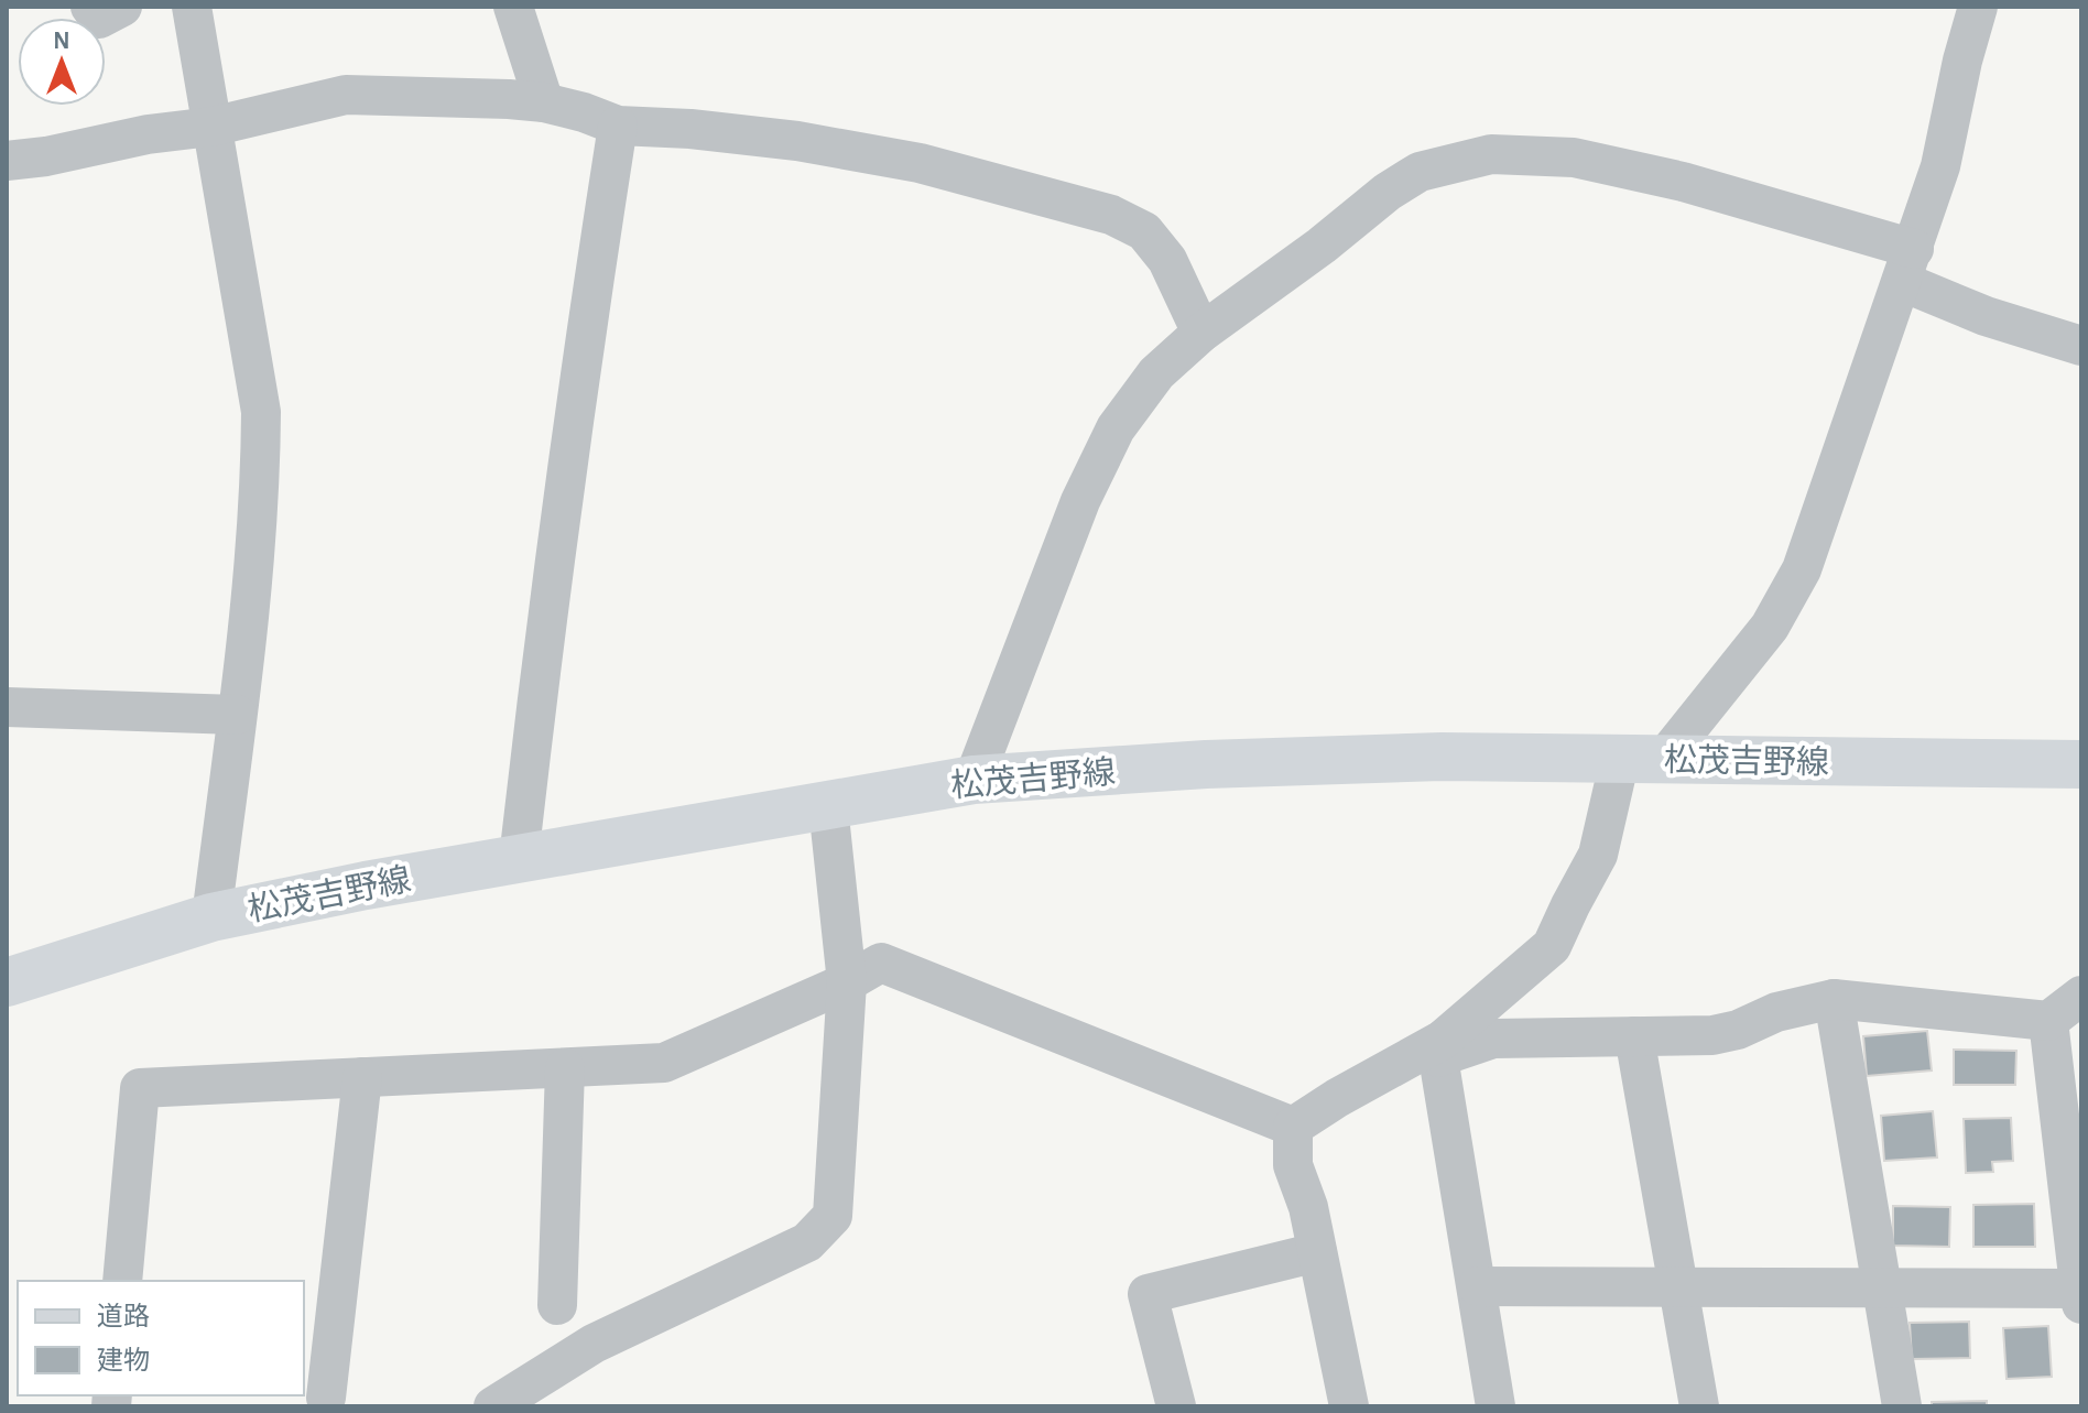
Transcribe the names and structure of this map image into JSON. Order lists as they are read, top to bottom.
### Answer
{
  "streets": {
    "main road": ["松茂吉野線"]
  },
  "legend": ["道路", "建物"],
  "north": "top"
}
